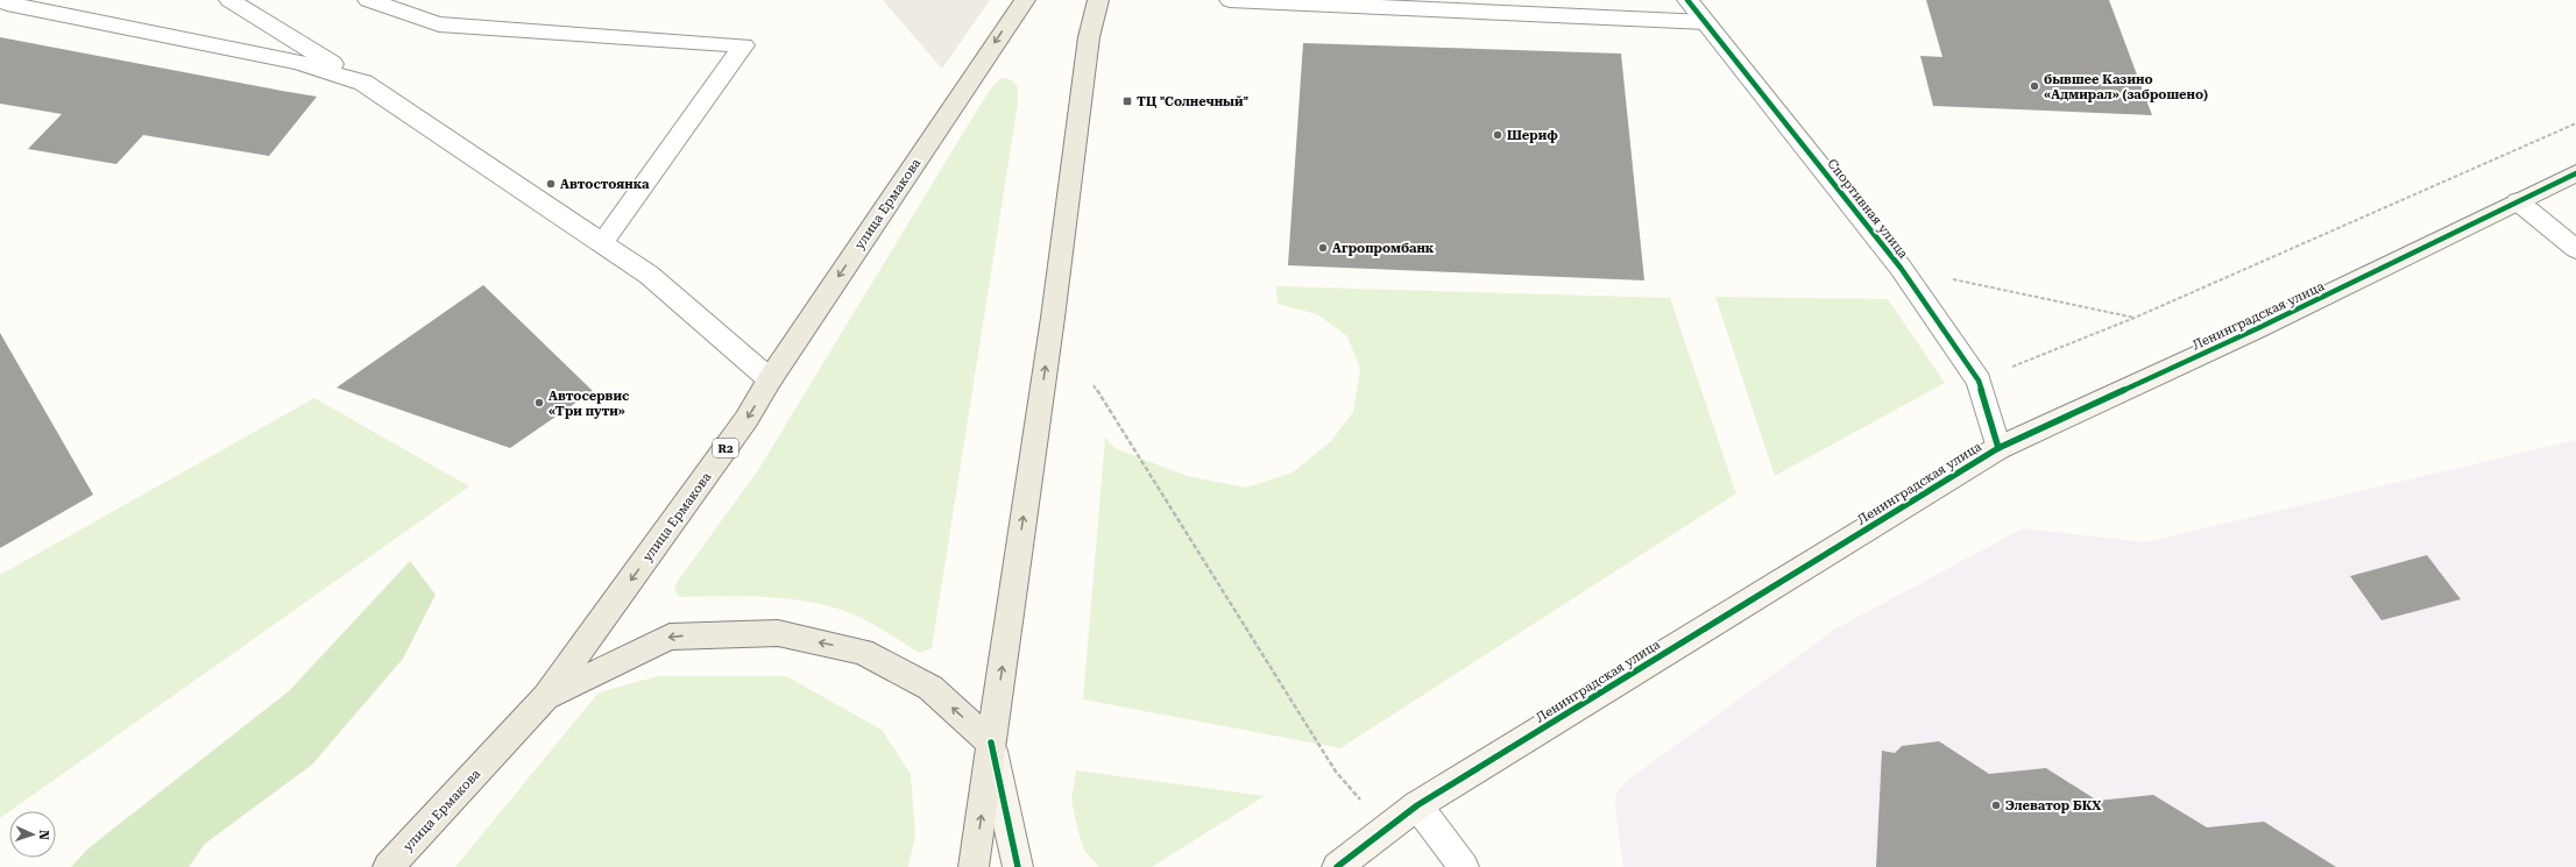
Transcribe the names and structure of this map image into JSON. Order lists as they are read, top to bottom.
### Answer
{
  "streets": {
    "main road": ["улица Ермакова", "R2"],
    "street": ["Спортивная улица", "Ленинградская улица"]
  },
  "crossings": [
    ["Спортивная улица", "Ленинградская улица"]
  ],
  "one_way": ["улица Ермакова"],
  "places": {
    "other": [
      "бывшее Казино «Адмирал» (заброшено)",
      "Шериф",
      "Автостоянка",
      "Агропромбанк",
      "Автосервис «Три пути»",
      "Элеватор БКХ"
    ],
    "transit": ["ТЦ \"Солнечный\""]
  },
  "north": "right"
}
